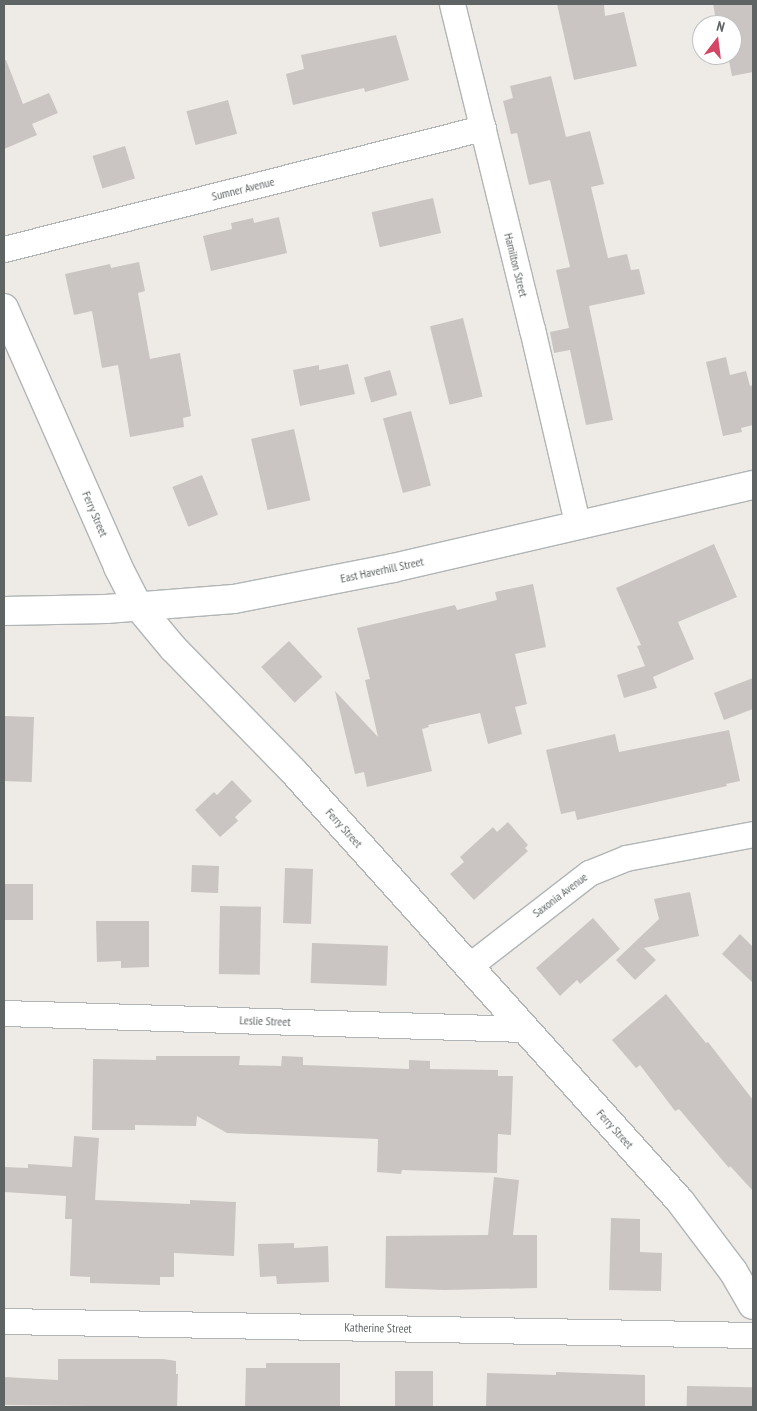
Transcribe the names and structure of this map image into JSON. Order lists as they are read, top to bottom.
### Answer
{
  "streets": {
    "street": [
      "Sumner Avenue",
      "Hamilton Street",
      "Ferry Street",
      "East Haverhill Street",
      "Saxonia Avenue",
      "Leslie Street",
      "Katherine Street"
    ]
  },
  "crossings": [
    ["Sumner Avenue", "Hamilton Street"],
    ["Hamilton Street", "East Haverhill Street"],
    ["Ferry Street", "East Haverhill Street"],
    ["Ferry Street", "Saxonia Avenue"],
    ["Ferry Street", "Leslie Street"]
  ],
  "north": "top"
}
